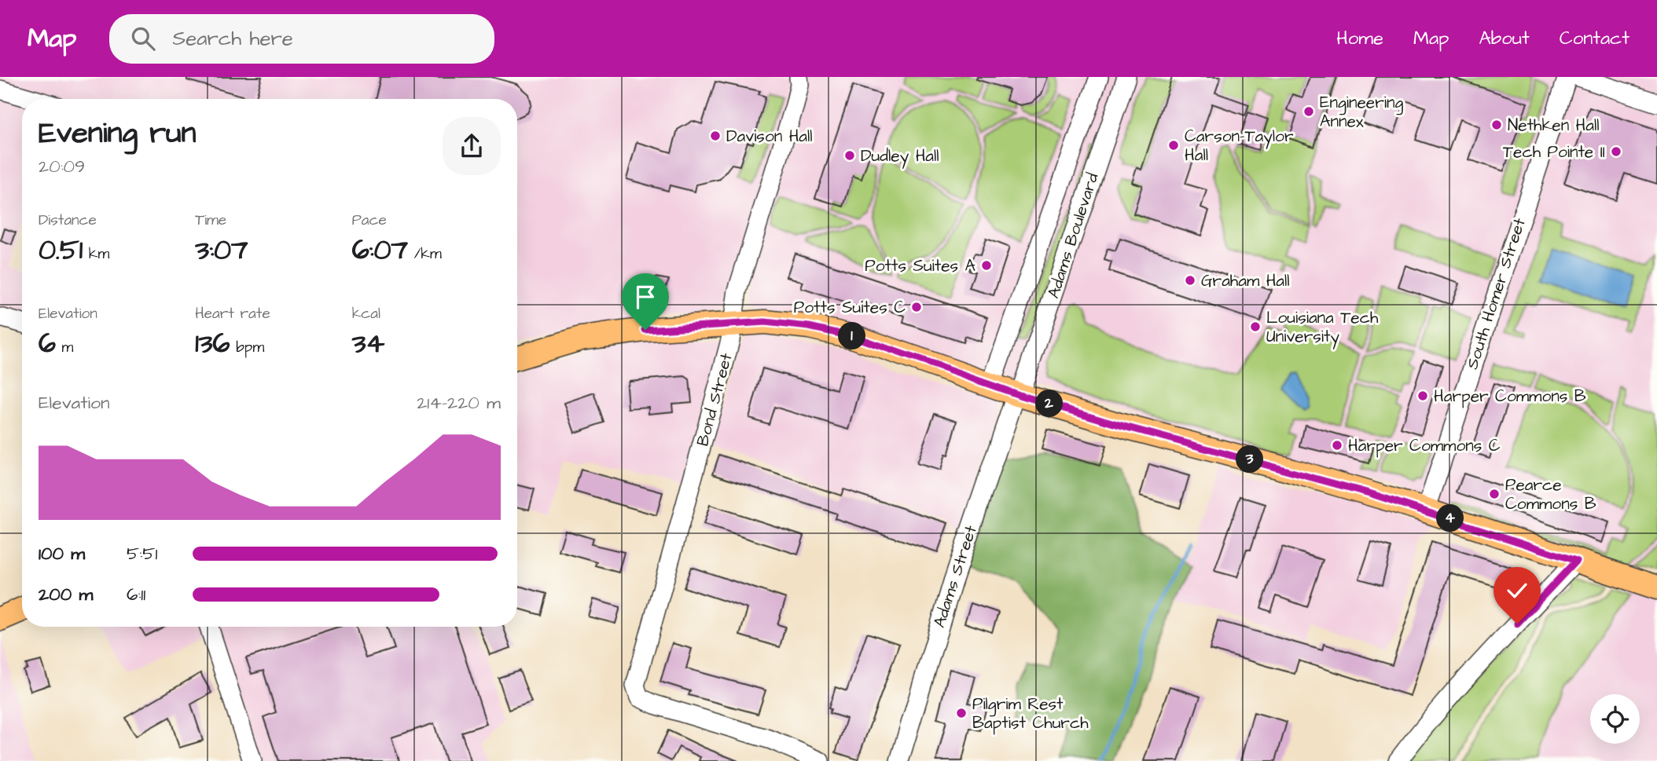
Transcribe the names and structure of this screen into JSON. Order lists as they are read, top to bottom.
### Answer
{
  "streets": {
    "street": [
      "Adams Boulevard",
      "South Homer Street",
      "Bond Street",
      "Adams Street"
    ]
  },
  "crossings": [
    ["Adams Boulevard", "Adams Street"]
  ],
  "places": [
    "Engineering Annex",
    "Nethken Hall",
    "Davison Hall",
    "Carson-Taylor Hall",
    "Tech Pointe II",
    "Dudley Hall",
    "Potts Suites A",
    "Graham Hall",
    "Potts Suites C",
    "Louisiana Tech University",
    "Harper Commons B",
    "Harper Commons C",
    "Pearce Commons B",
    "Pilgrim Rest Baptist Church"
  ],
  "page": {
    "header": "Map",
    "search": "Search here",
    "nav": [
      "Home",
      "Map",
      "About",
      "Contact"
    ],
    "heading": ["Evening run", "20:09"],
    "stats": [
      ["Distance", "0.51 km"],
      ["Time", "3:07"],
      ["Pace", "6:07 /km"],
      ["Elevation", "6 m"],
      ["Heart rate", "136 bpm"],
      ["kcal", "34"]
    ],
    "pins": [
      "1",
      "2",
      "3",
      "4"
    ],
    "chart": ["Elevation", "214–220 m"],
    "list": [
      {
        "name": "100 m",
        "note": "5:51"
      },
      {
        "name": "200 m",
        "note": "6:11"
      }
    ]
  }
}
